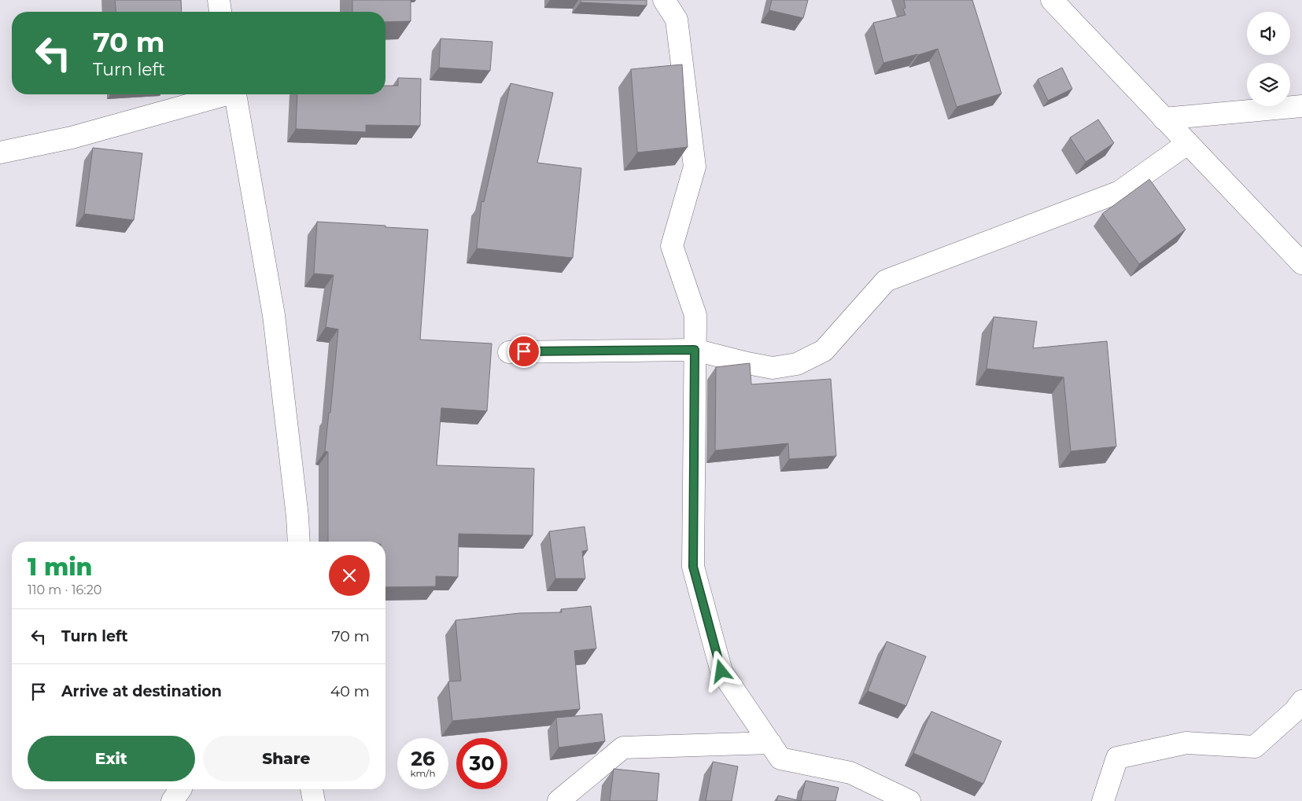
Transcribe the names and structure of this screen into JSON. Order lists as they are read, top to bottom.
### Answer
{
  "page": {
    "turn": ["70 m", "Turn left"],
    "heading": ["1 min", "110 m · 16:20"],
    "list": [
      {
        "name": "Turn left",
        "value": "70 m"
      },
      {
        "name": "Arrive at destination",
        "value": "40 m"
      }
    ],
    "buttons": ["Exit", "Share"],
    "speed": "26 km/h",
    "limit": "30"
  }
}
